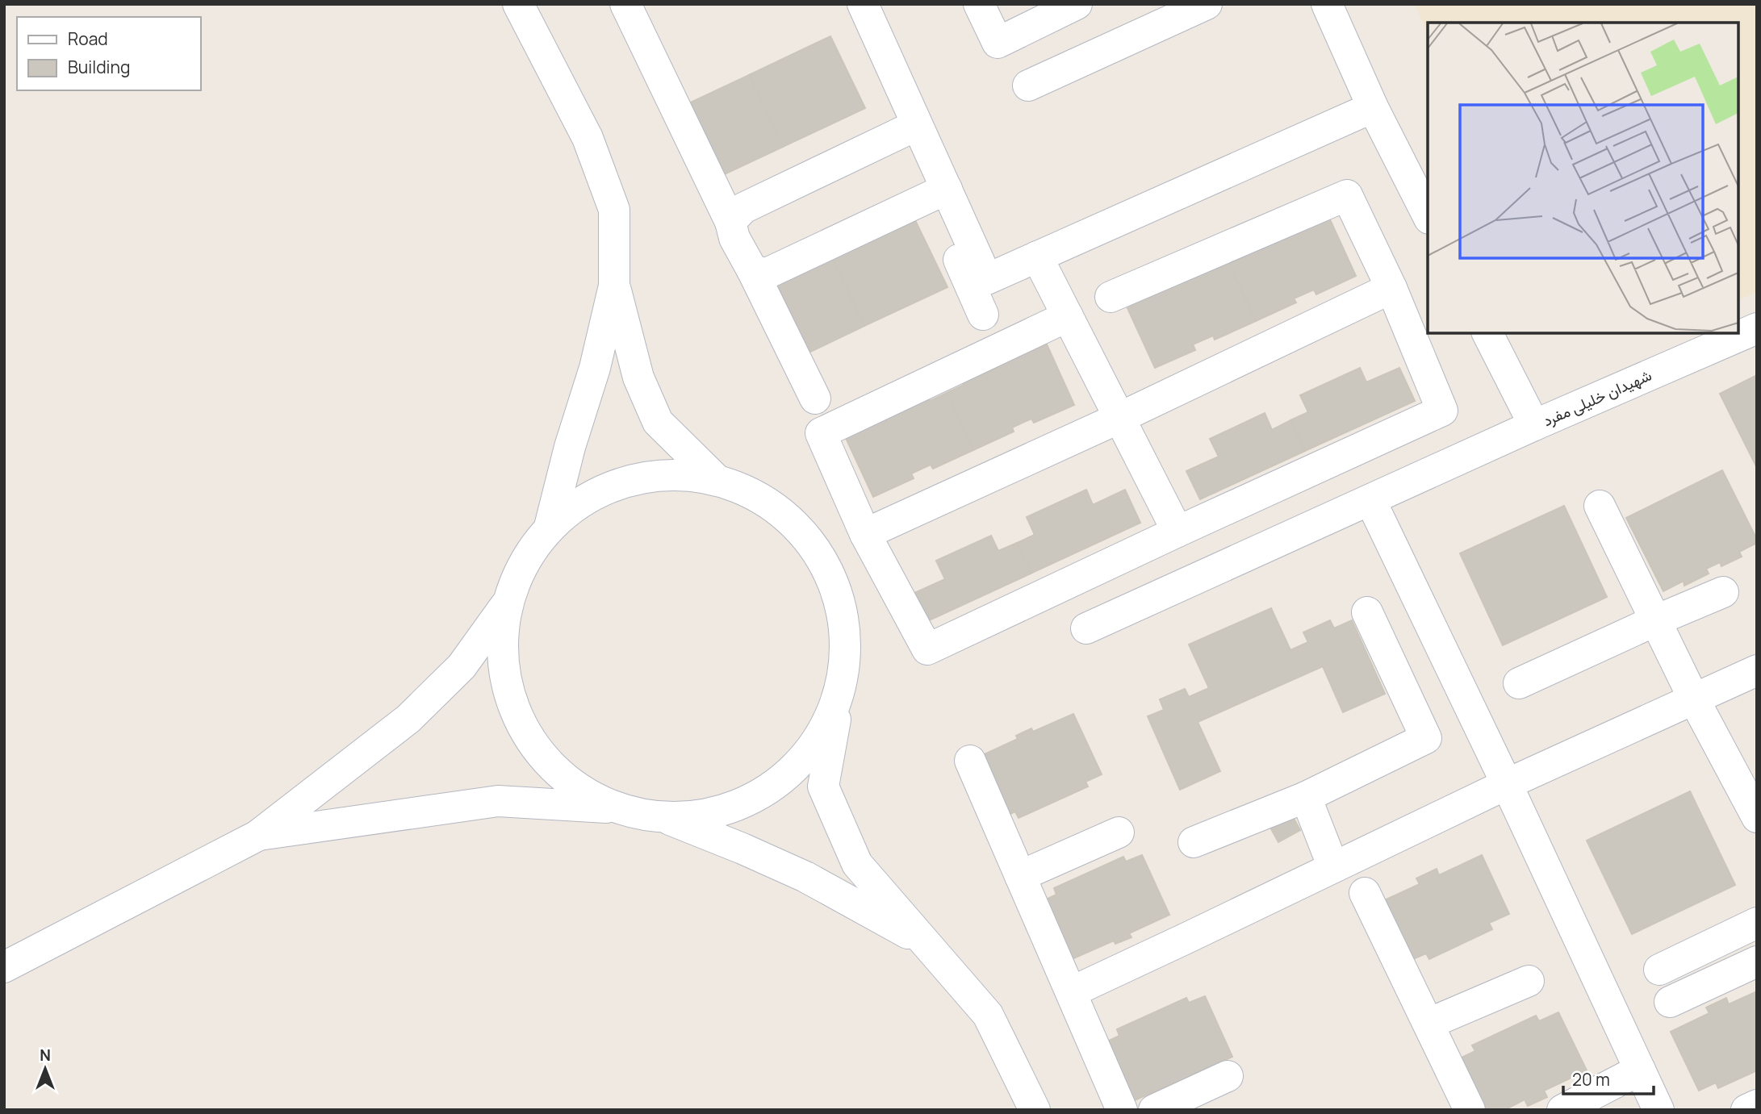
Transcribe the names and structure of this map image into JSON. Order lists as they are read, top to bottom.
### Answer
{
  "streets": {
    "street": ["شهیدان خلیلی مفرد"]
  },
  "legend": ["Road", "Building"],
  "scale_bar": "20 m",
  "north": "top"
}
